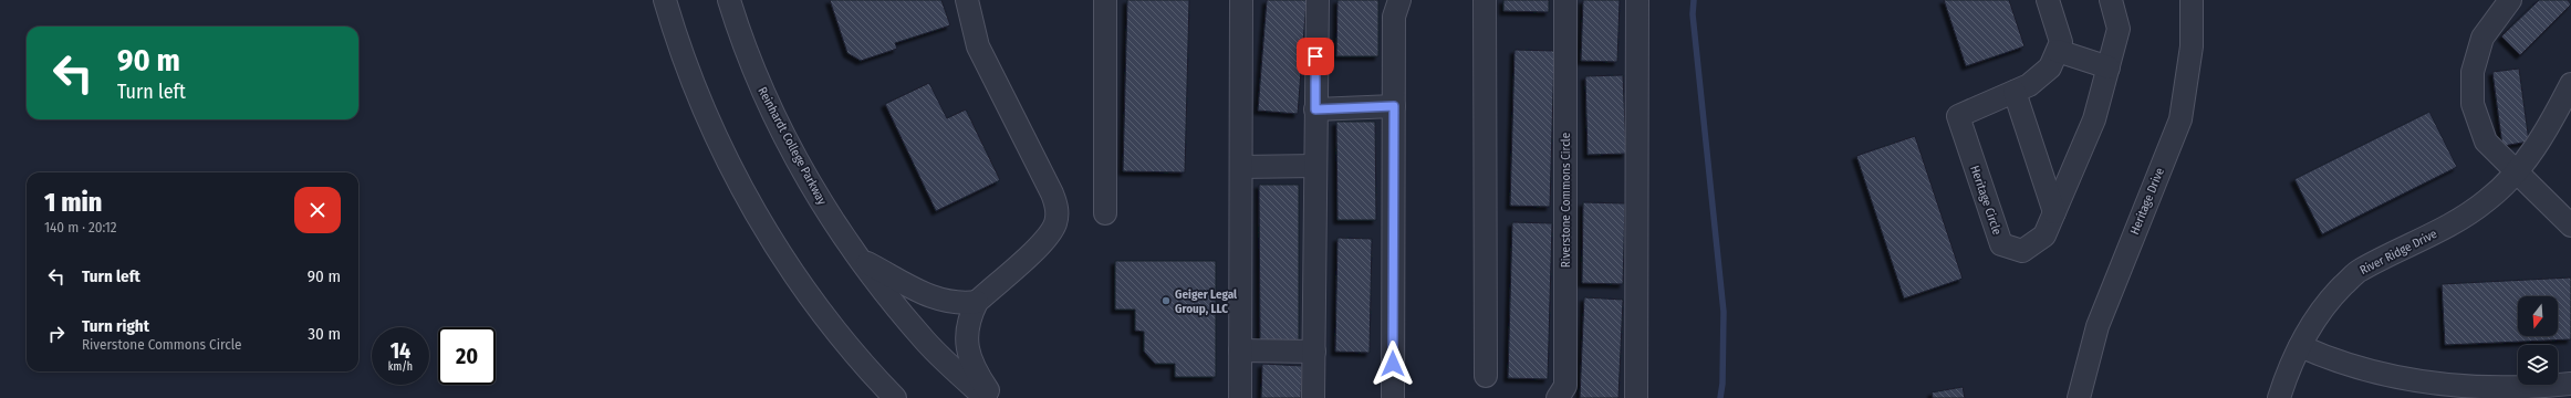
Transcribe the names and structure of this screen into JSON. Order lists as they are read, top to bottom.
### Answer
{
  "streets": {
    "street": [
      "Reinhardt College Parkway",
      "Riverstone Commons Circle",
      "Heritage Circle",
      "Heritage Drive",
      "River Ridge Drive"
    ]
  },
  "places": ["Geiger Legal Group, LLC"],
  "north": "bottom",
  "page": {
    "turn": ["90 m", "Turn left"],
    "heading": ["1 min", "140 m · 20:12"],
    "list": [
      {
        "name": "Turn left",
        "value": "90 m"
      },
      {
        "name": "Turn right",
        "note": "Riverstone Commons Circle",
        "value": "30 m"
      }
    ],
    "speed": "14 km/h",
    "limit": "20"
  }
}
